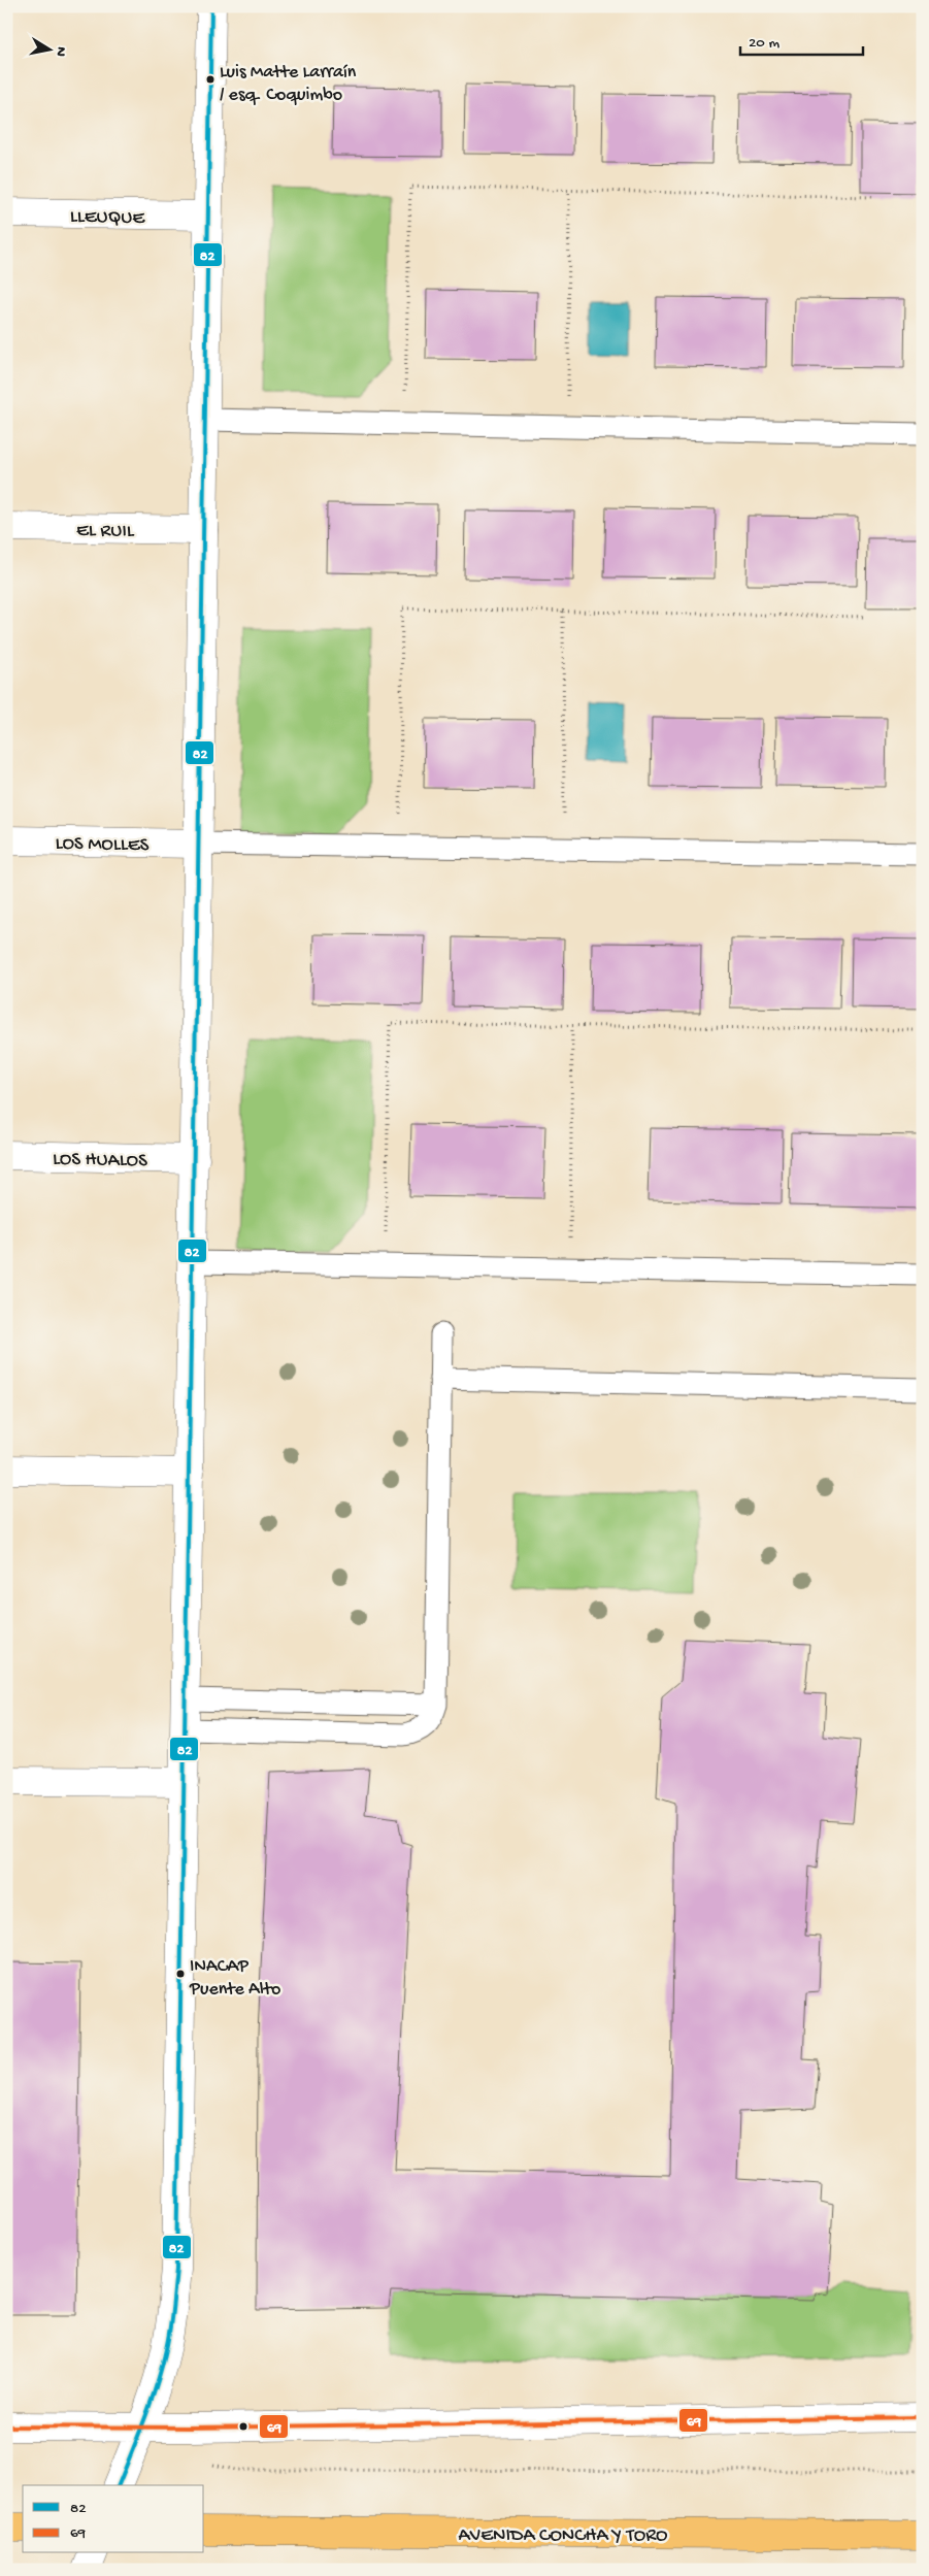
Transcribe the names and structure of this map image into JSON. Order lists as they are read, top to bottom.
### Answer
{
  "streets": {
    "main road": ["AVENIDA CONCHA Y TORO"],
    "street": [
      "LLEUQUE",
      "EL RUIL",
      "LOS MOLLES",
      "LOS HUALOS"
    ]
  },
  "places": ["Luis Matte Larraín / esq. Coquimbo", "INACAP Puente Alto"],
  "lines": ["transit line 82", "transit line 69"],
  "legend": ["82", "69"],
  "scale_bar": "20 m",
  "north": "right"
}
